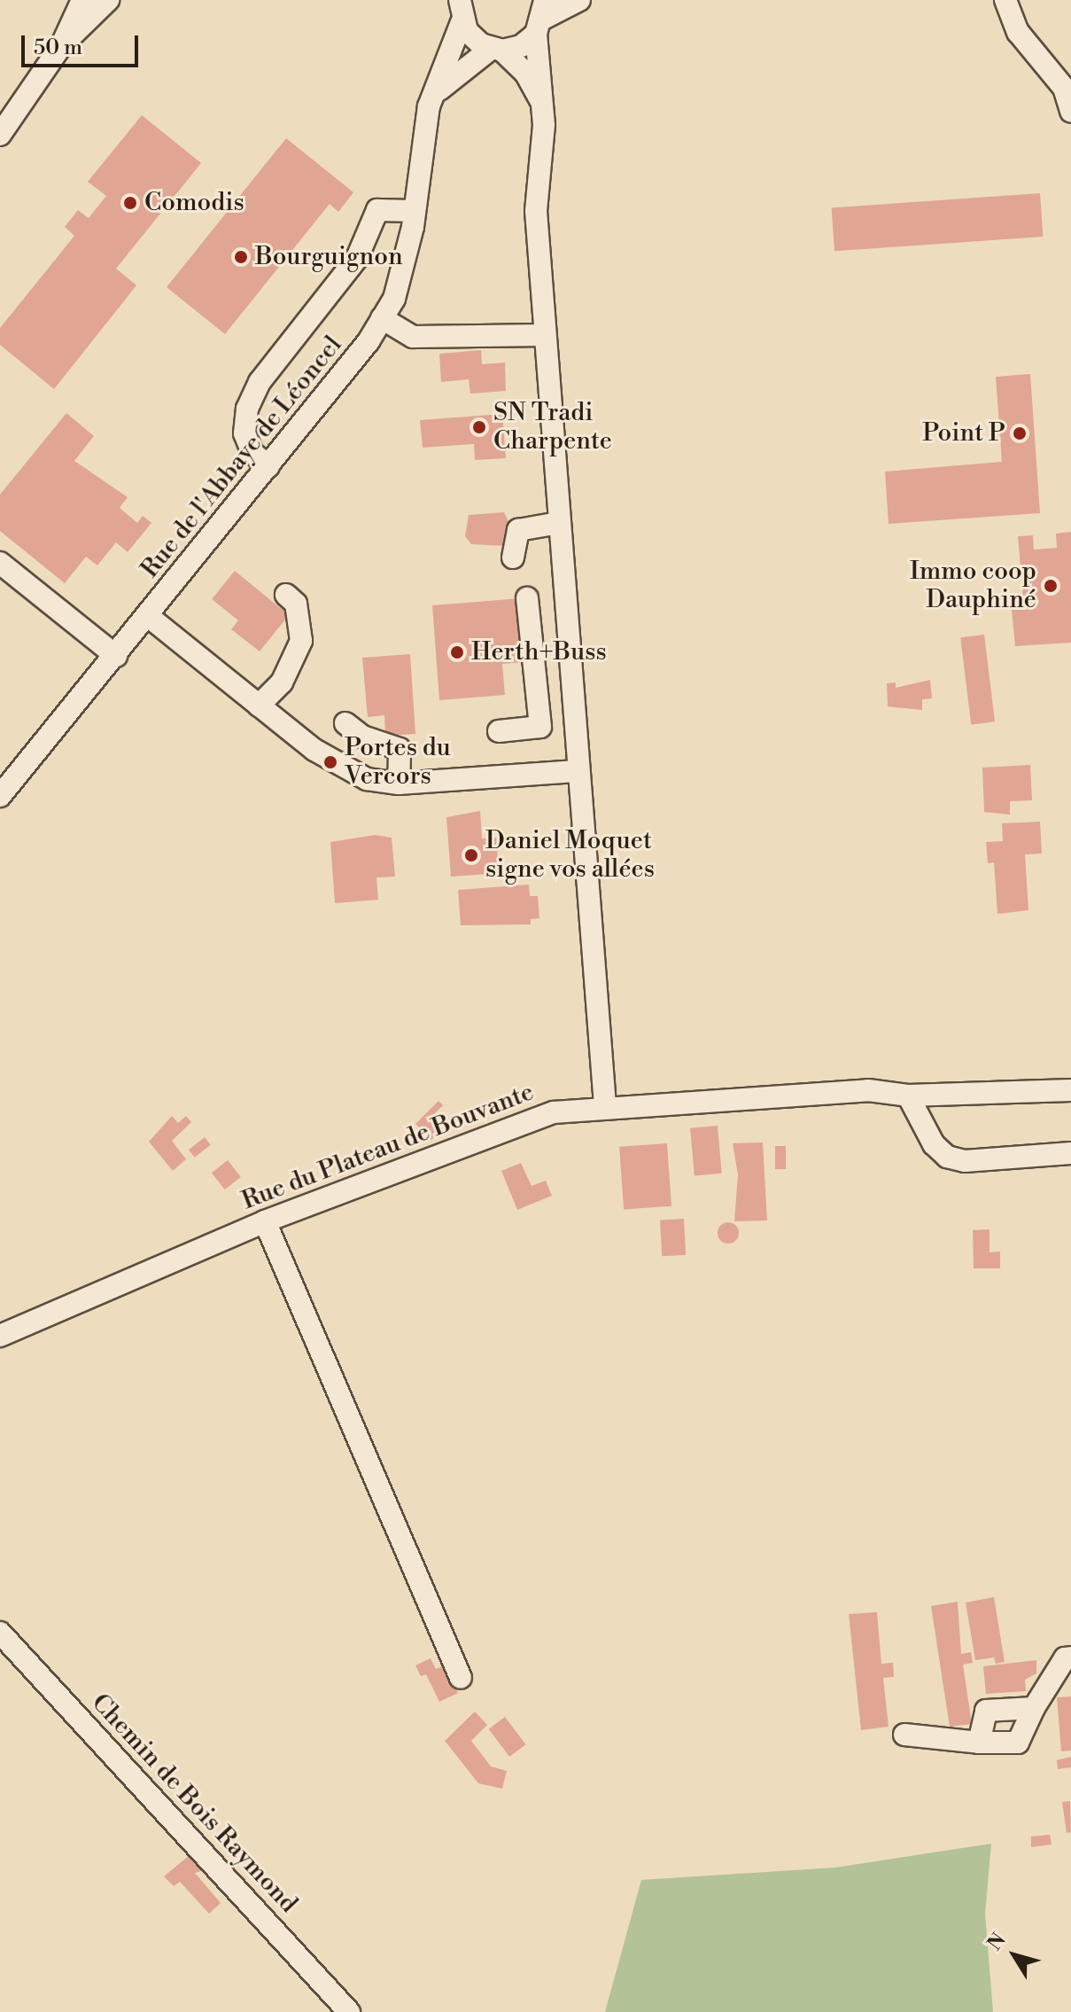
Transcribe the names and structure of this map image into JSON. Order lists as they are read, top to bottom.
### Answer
{
  "streets": {
    "street": ["Rue de l'Abbaye de Léoncel", "Rue du Plateau de Bouvante", "Chemin de Bois Raymond"]
  },
  "places": [
    "Comodis",
    "Bourguignon",
    "SN Tradi Charpente",
    "Point P",
    "Immo coop Dauphiné",
    "Herth+Buss",
    "Portes du Vercors",
    "Daniel Moquet signe vos allées"
  ],
  "scale_bar": "50 m",
  "north": "top left"
}
